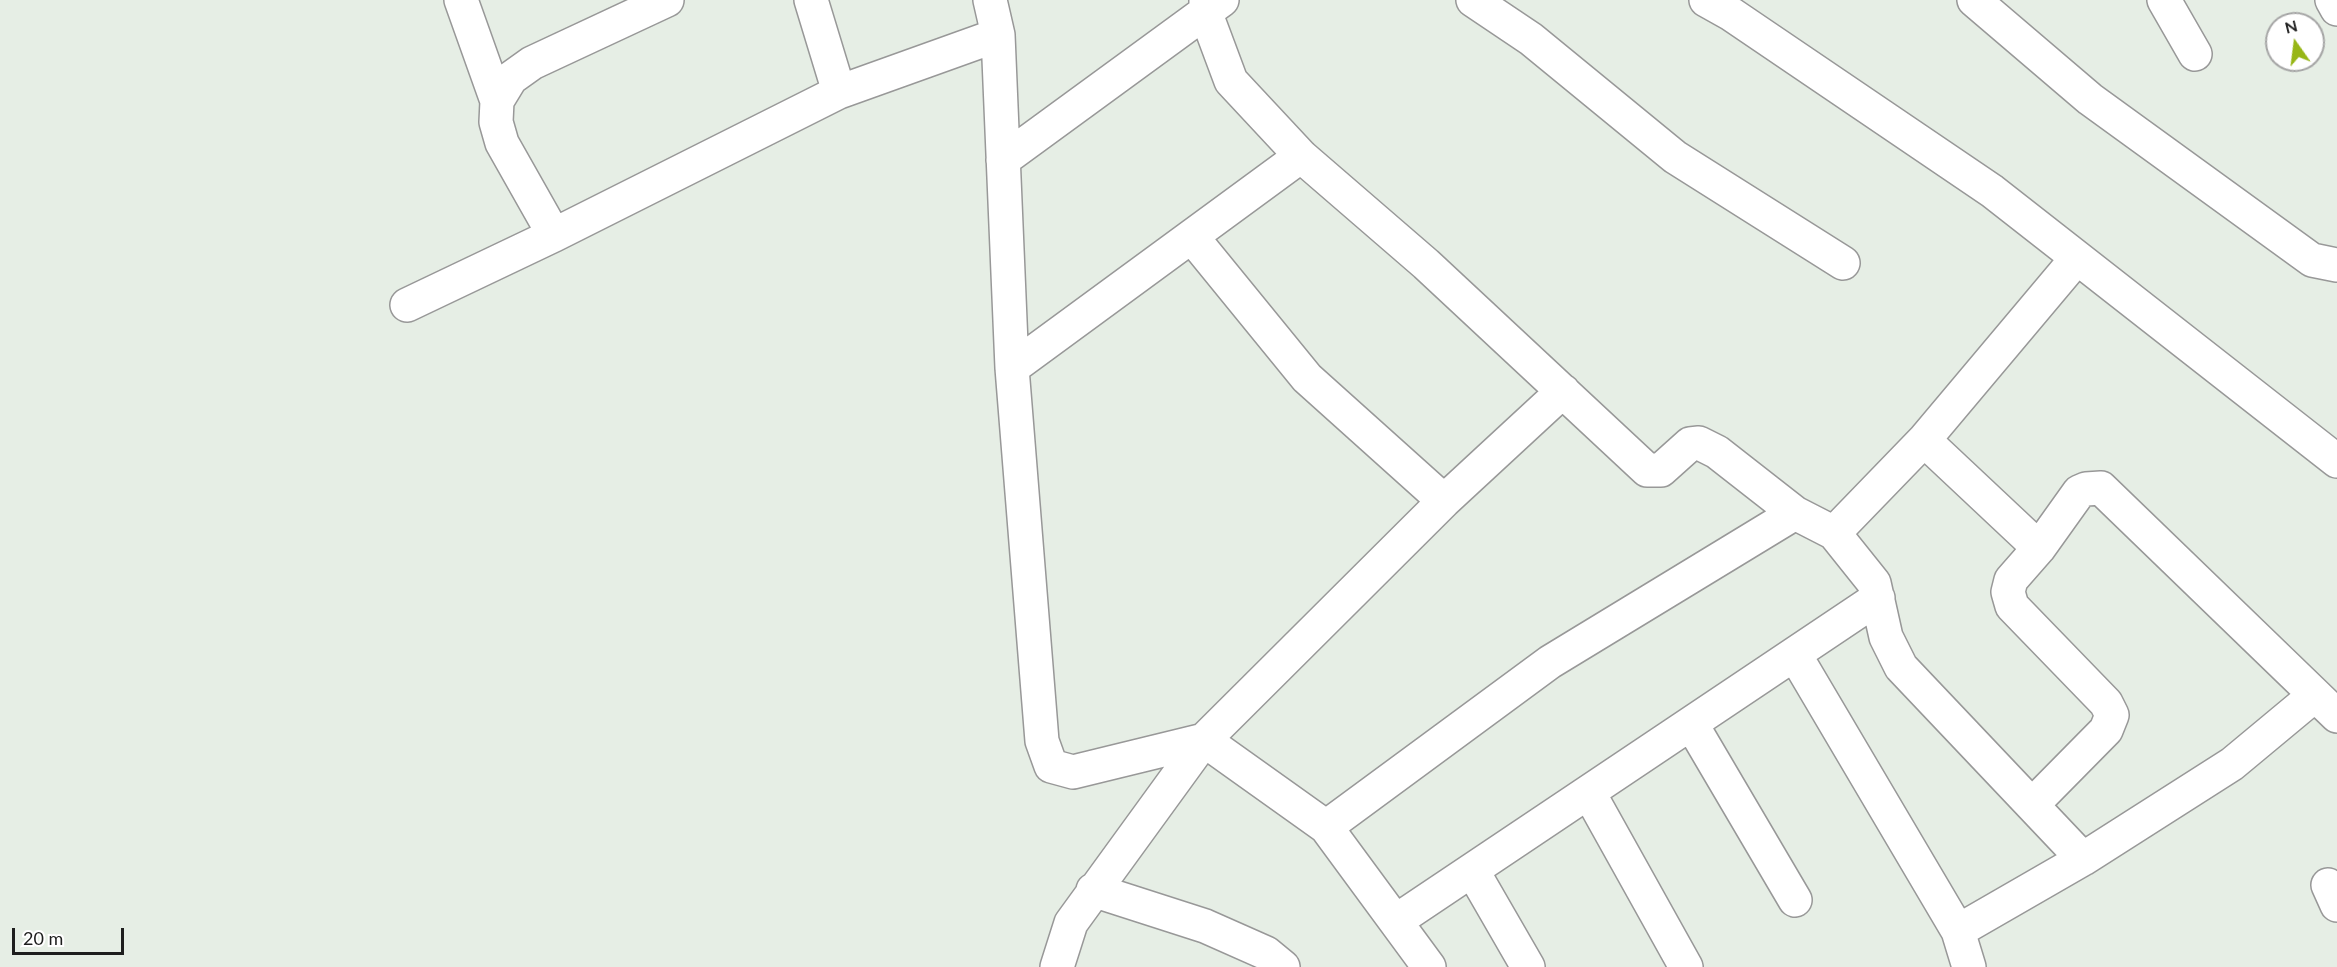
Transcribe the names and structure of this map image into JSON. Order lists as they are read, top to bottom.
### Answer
{
  "scale_bar": "20 m",
  "north": "top"
}
